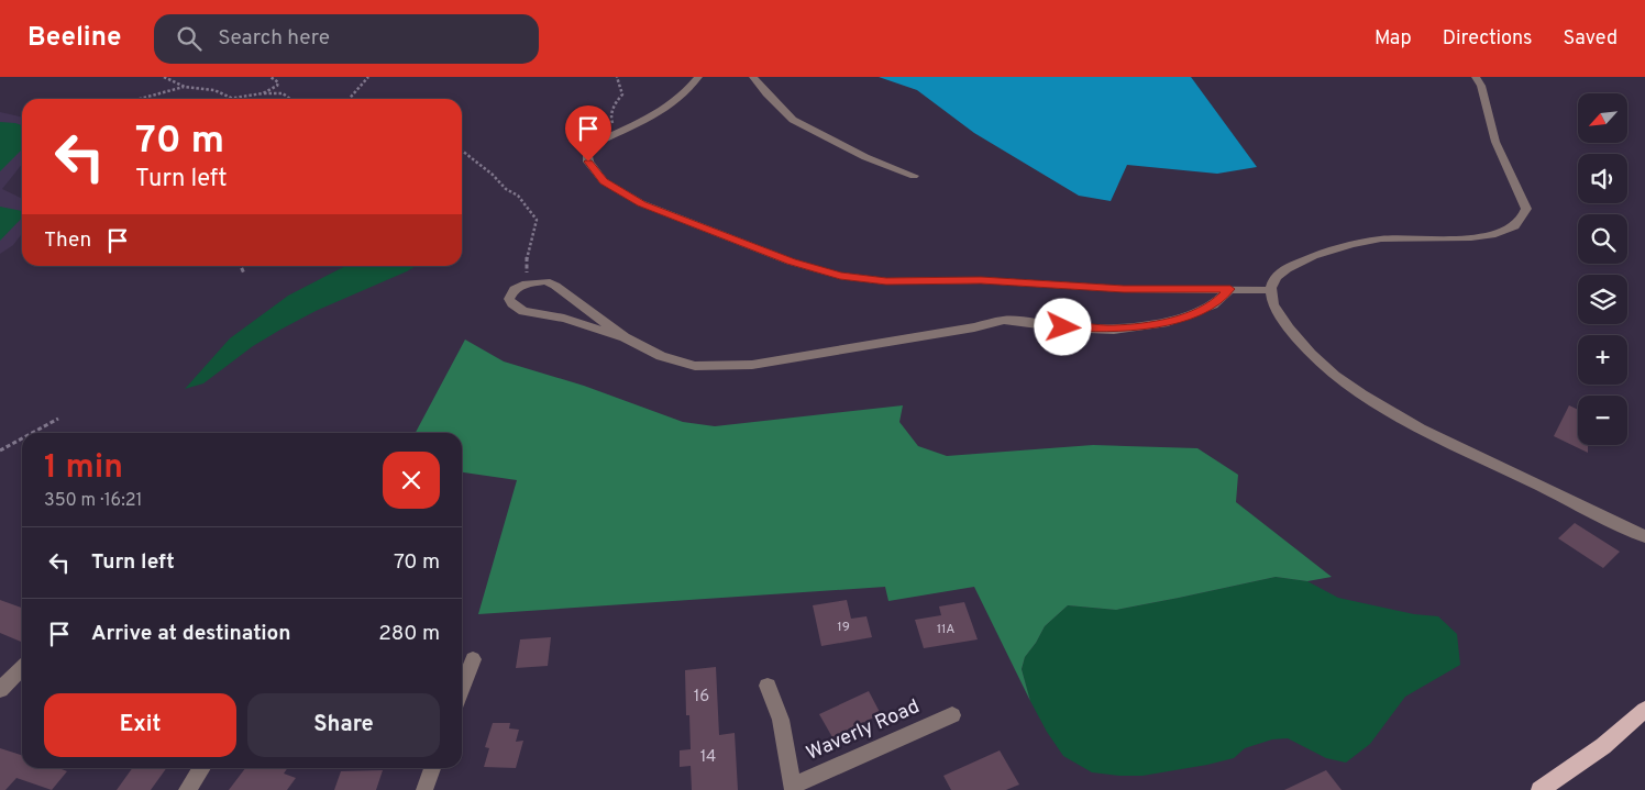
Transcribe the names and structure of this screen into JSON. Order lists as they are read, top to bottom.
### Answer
{
  "streets": {
    "street": ["Waverly Road"]
  },
  "house_numbers": [
    "19",
    "11A",
    "16",
    "14"
  ],
  "north": "bottom left",
  "page": {
    "header": "Beeline",
    "search": "Search here",
    "nav": ["Map", "Directions", "Saved"],
    "map_buttons": ["+", "−"],
    "turn": ["70 m", "Turn left"],
    "then": "Then",
    "heading": ["1 min", "350 m · 16:21"],
    "list": [
      {
        "name": "Turn left",
        "value": "70 m"
      },
      {
        "name": "Arrive at destination",
        "value": "280 m"
      }
    ],
    "buttons": ["Exit", "Share"]
  }
}
